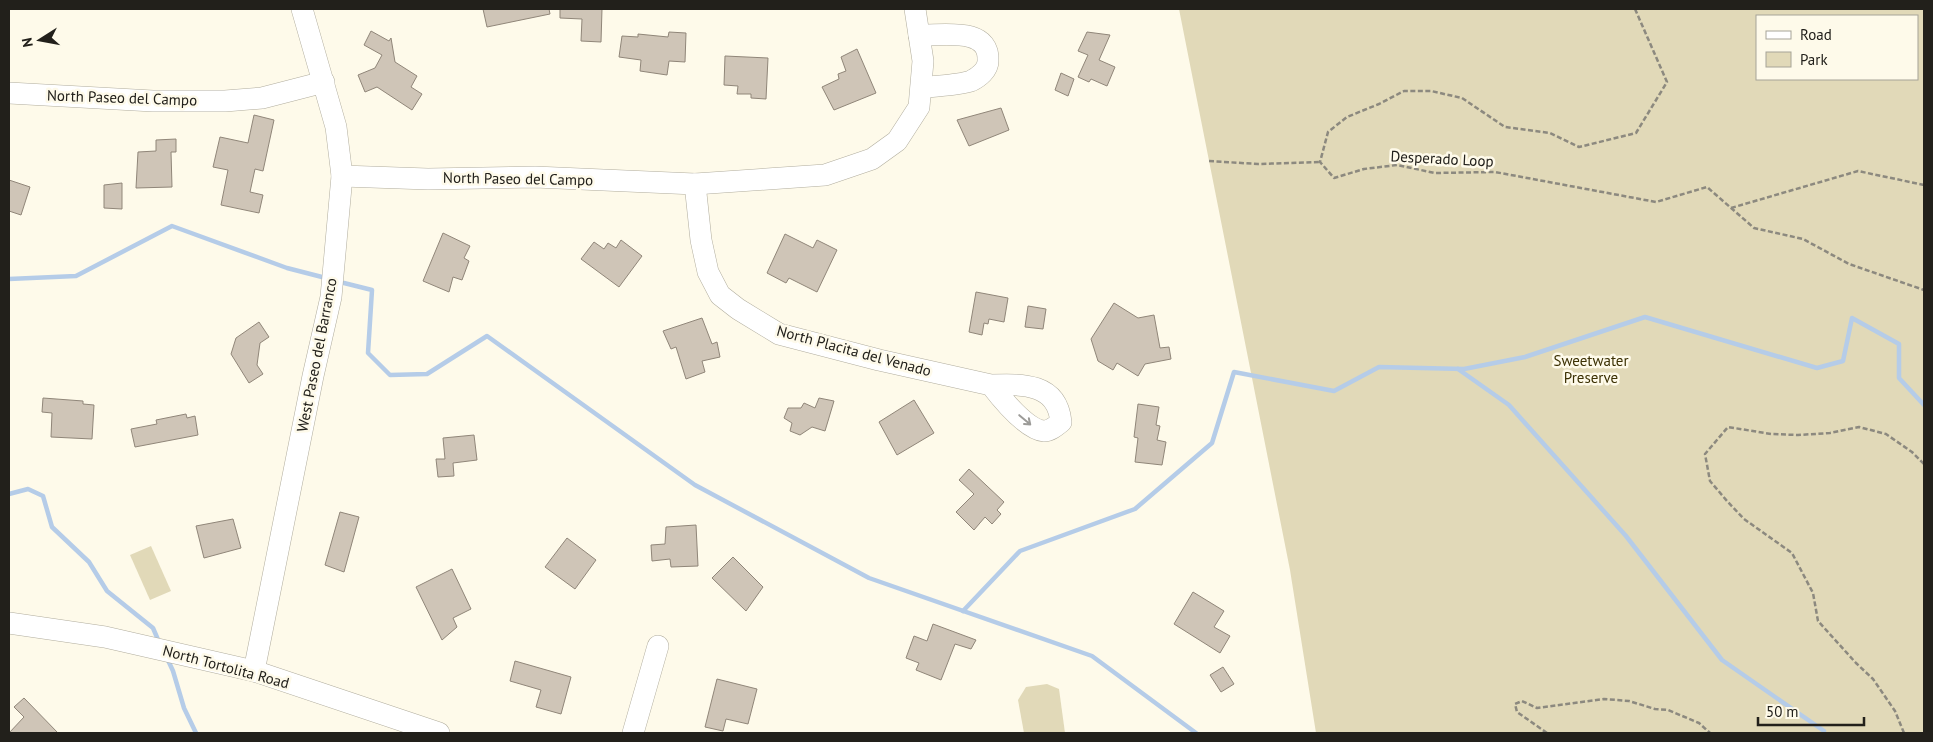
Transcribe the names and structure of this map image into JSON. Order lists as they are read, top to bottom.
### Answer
{
  "streets": {
    "street": [
      "North Paseo del Campo",
      "North Placita del Venado",
      "West Paseo del Barranco",
      "North Tortolita Road"
    ],
    "path": ["Desperado Loop"]
  },
  "crossings": [
    ["North Paseo del Campo", "North Placita del Venado"],
    ["North Paseo del Campo", "West Paseo del Barranco"],
    ["West Paseo del Barranco", "North Tortolita Road"]
  ],
  "parks": ["Sweetwater Preserve"],
  "legend": ["Road", "Park"],
  "scale_bar": "50 m",
  "north": "left"
}
